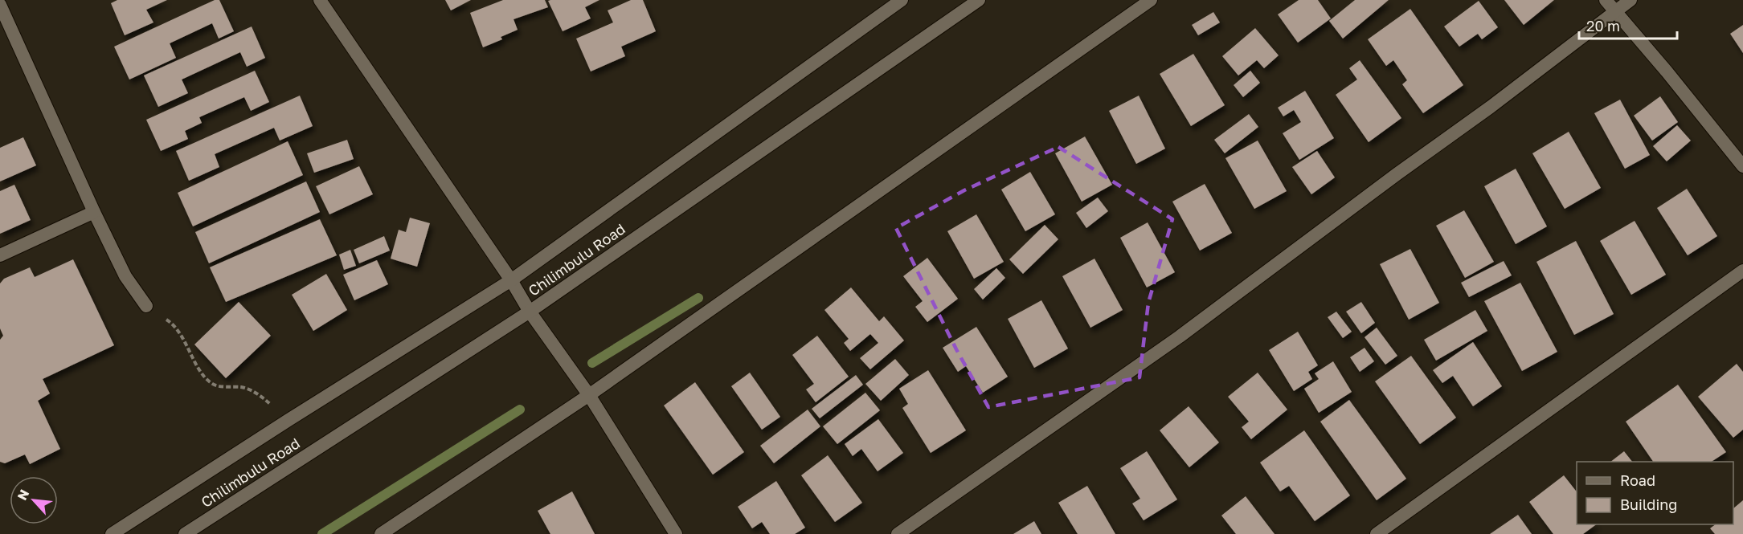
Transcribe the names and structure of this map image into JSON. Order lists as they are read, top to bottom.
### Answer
{
  "streets": {
    "street": ["Chilimbulu Road"]
  },
  "legend": ["Road", "Building"],
  "scale_bar": "20 m",
  "north": "top left"
}
